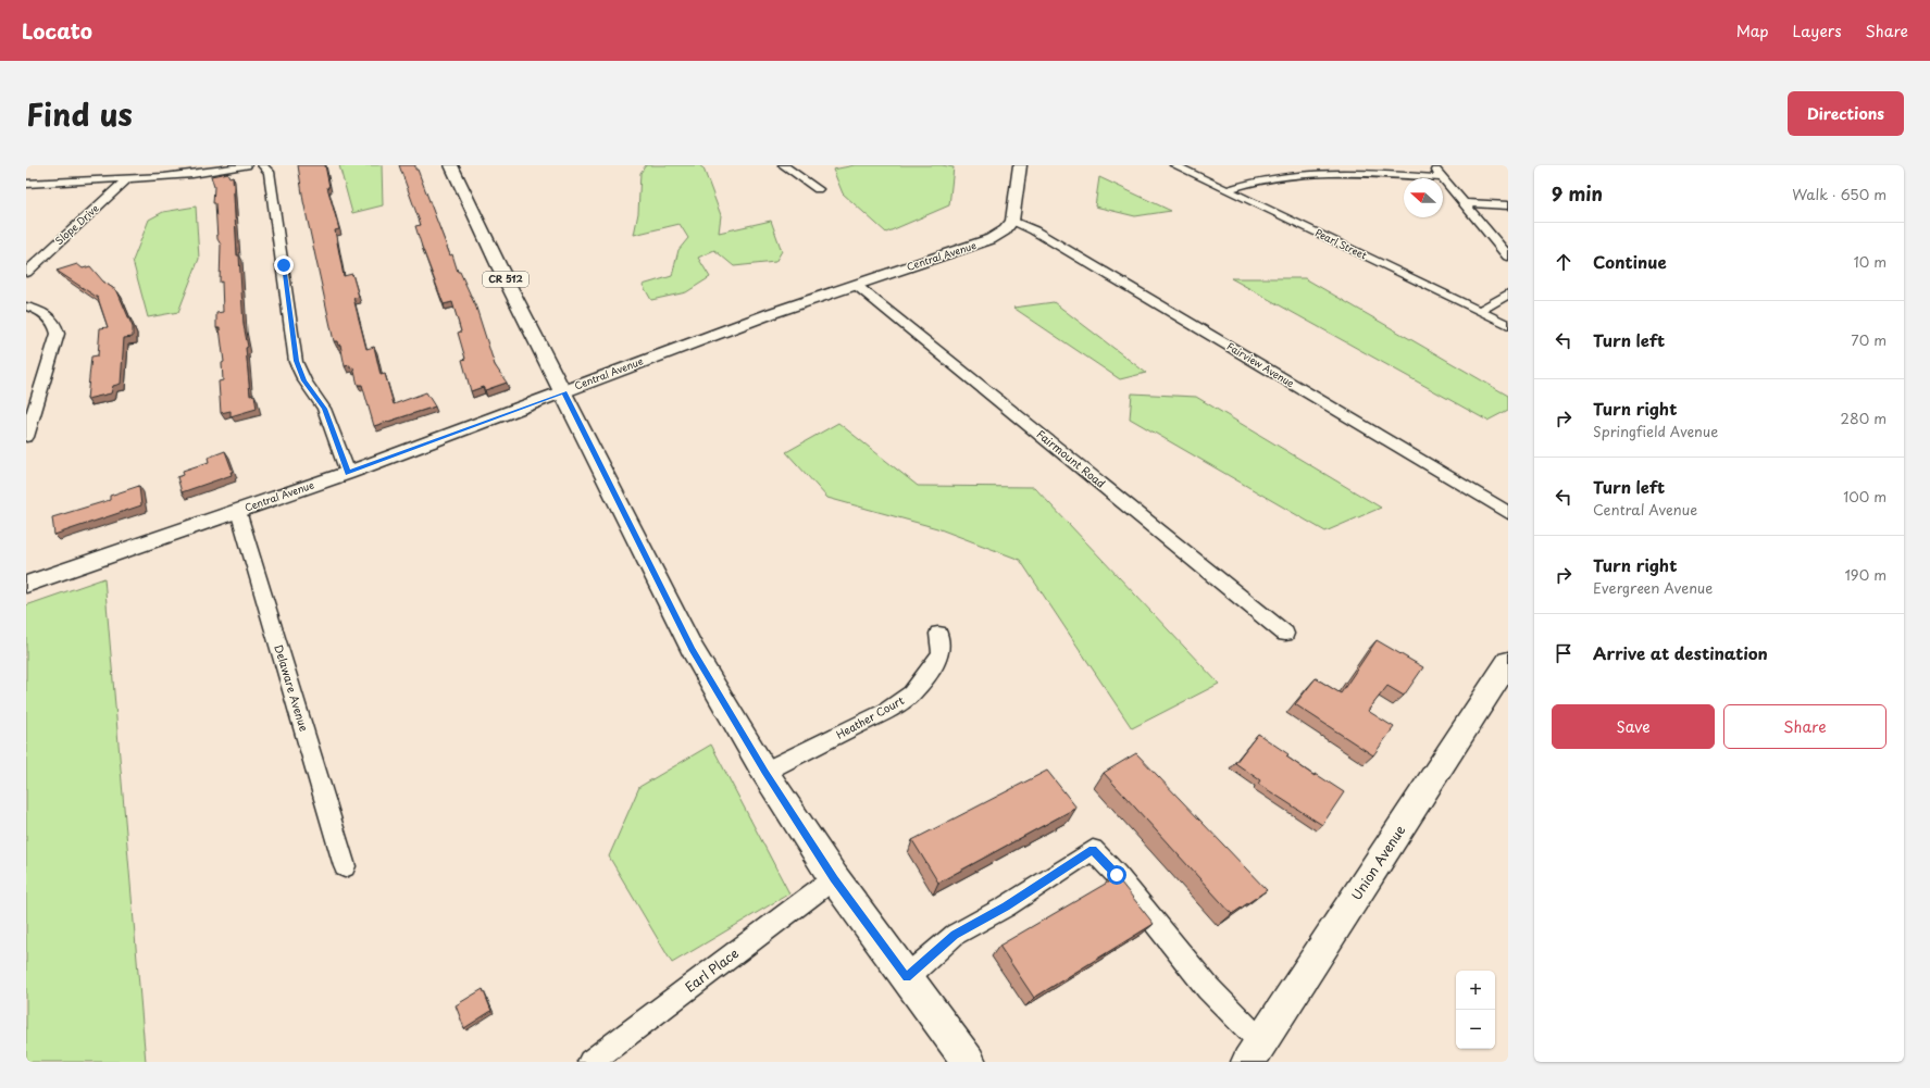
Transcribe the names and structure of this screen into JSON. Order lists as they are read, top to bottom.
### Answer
{
  "streets": {
    "main road": ["CR 512", "Union Avenue"],
    "street": [
      "Slope Drive",
      "Pearl Street",
      "Central Avenue",
      "Fairview Avenue",
      "Fairmount Road",
      "Delaware Avenue",
      "Heather Court",
      "Earl Place"
    ]
  },
  "crossings": [
    ["Central Avenue", "CR 512"],
    ["Central Avenue", "Fairview Avenue"],
    ["Central Avenue", "Fairmount Road"],
    ["Central Avenue", "Delaware Avenue"],
    ["CR 512", "Heather Court"],
    ["CR 512", "Earl Place"]
  ],
  "north": "left",
  "page": {
    "header": "Locato",
    "nav": ["Map", "Layers", "Share"],
    "title": "Find us",
    "buttons": [
      "Directions",
      ["Save", "Share"]
    ],
    "heading": ["9 min", "Walk · 650 m"],
    "list": [
      ["Continue", "10 m"],
      ["Turn left", "70 m"],
      ["Turn right", "Springfield Avenue", "280 m"],
      ["Turn left", "Central Avenue", "100 m"],
      ["Turn right", "Evergreen Avenue", "190 m"],
      "Arrive at destination"
    ],
    "map_buttons": ["+", "−"]
  }
}
